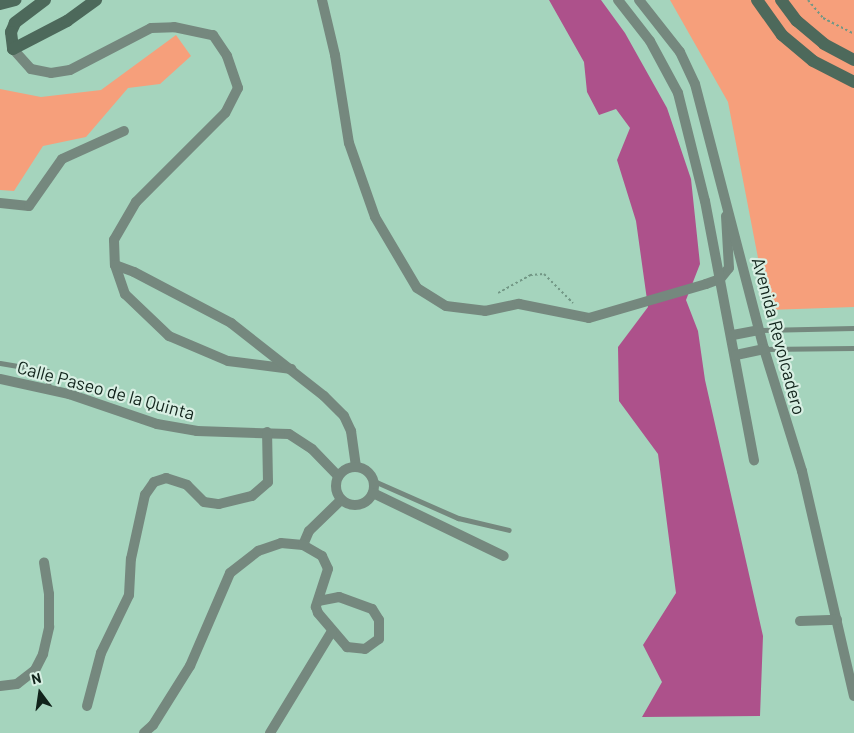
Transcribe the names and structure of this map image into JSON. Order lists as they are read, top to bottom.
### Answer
{
  "streets": {
    "street": ["Avenida Revolcadero", "Calle Paseo de la Quinta"]
  },
  "north": "top"
}
